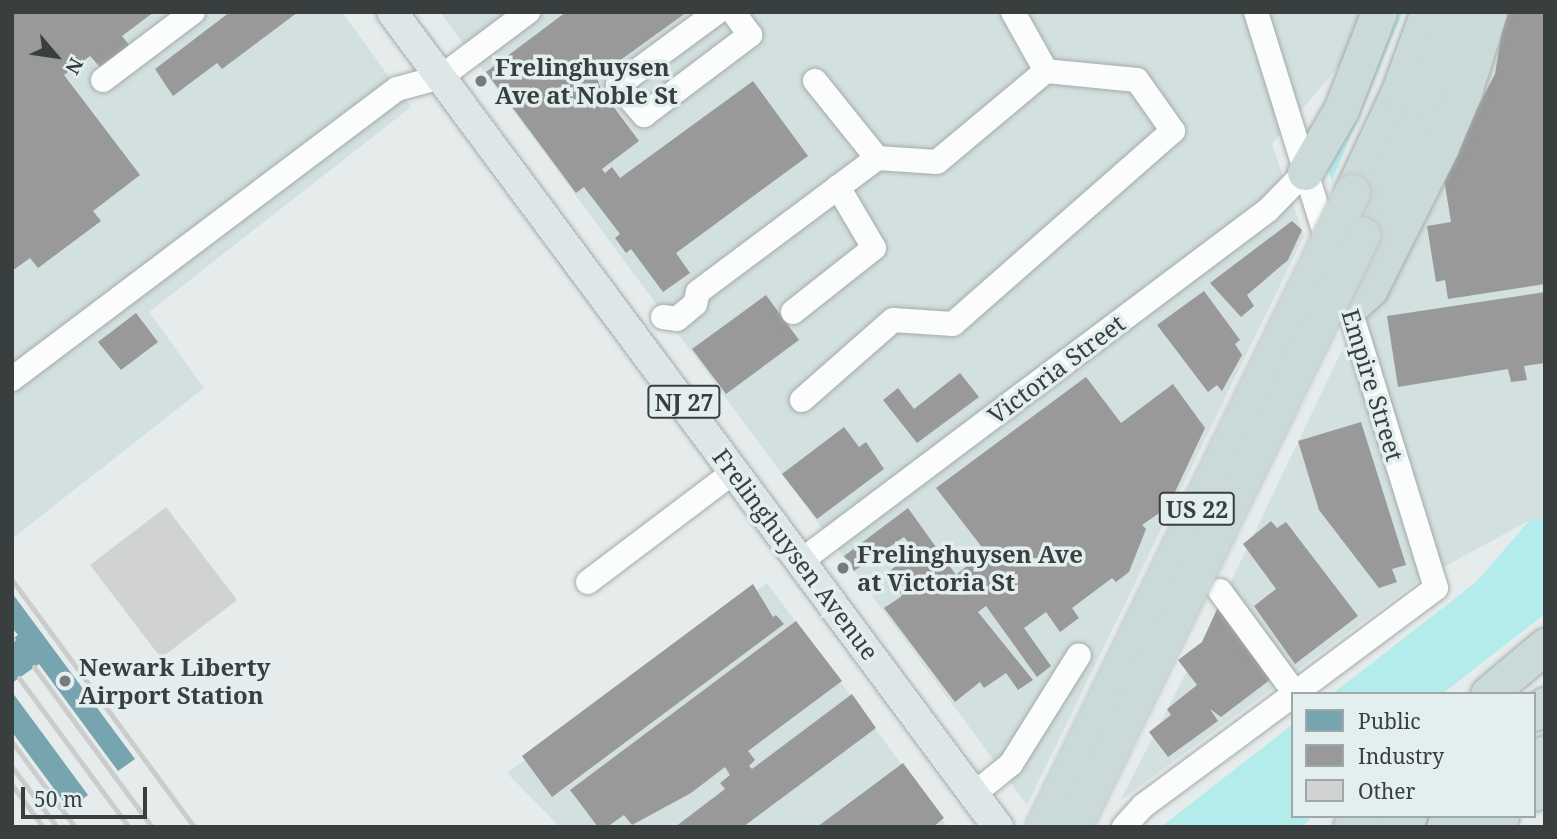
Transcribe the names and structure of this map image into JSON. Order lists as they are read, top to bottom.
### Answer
{
  "streets": {
    "highway": ["US 22"],
    "main road": ["NJ 27", "Frelinghuysen Avenue"],
    "street": ["Victoria Street", "Empire Street"]
  },
  "crossings": [
    ["Victoria Street", "Empire Street"],
    ["Victoria Street", "Frelinghuysen Avenue"]
  ],
  "places": ["Frelinghuysen Ave at Noble St", "Frelinghuysen Ave at Victoria St", "Newark Liberty Airport Station"],
  "legend": ["Public", "Industry", "Other"],
  "scale_bar": "50 m",
  "north": "bottom right"
}
